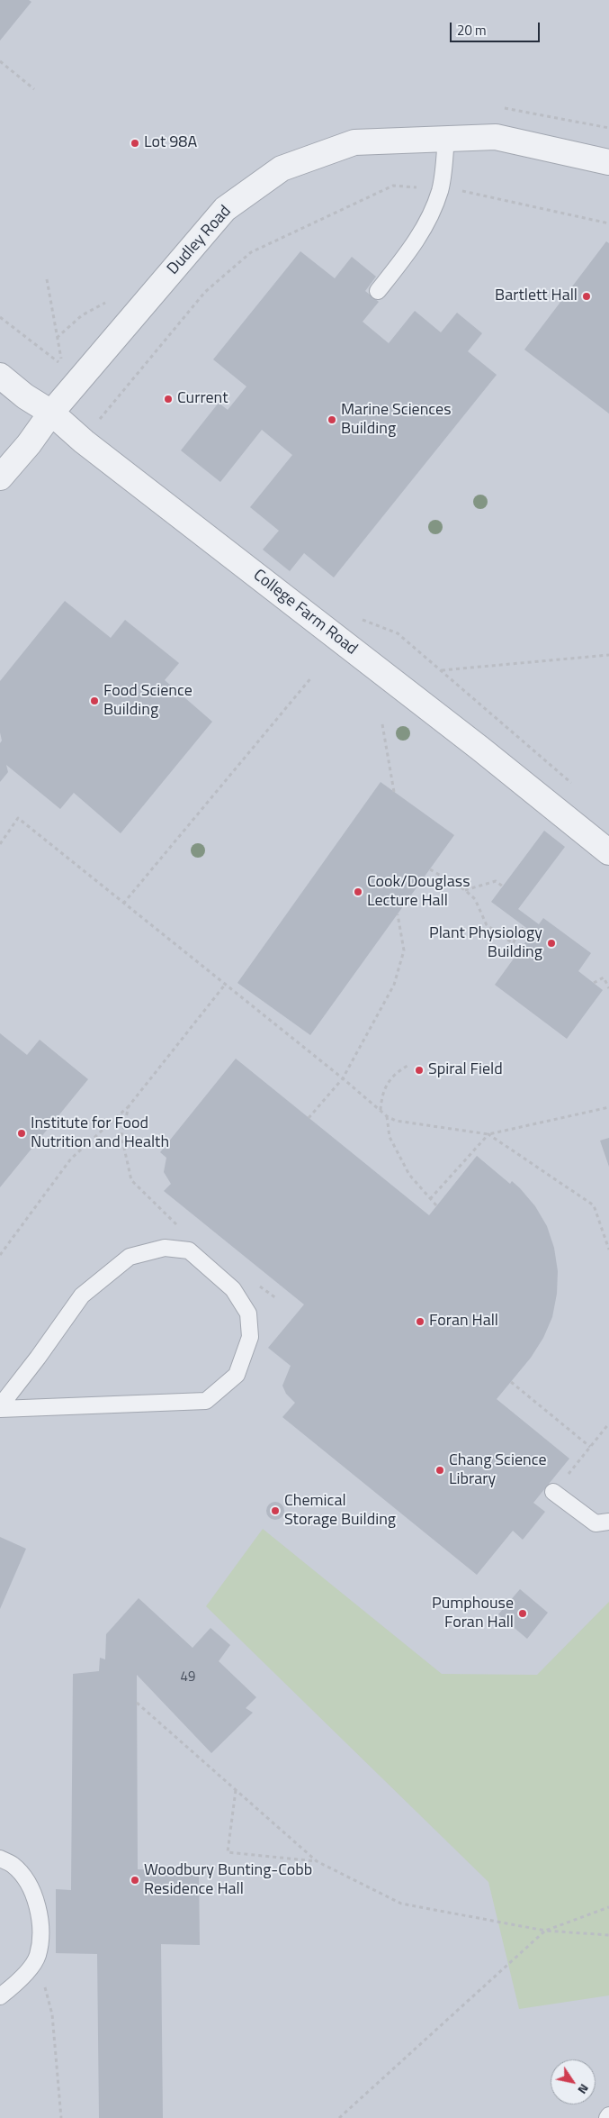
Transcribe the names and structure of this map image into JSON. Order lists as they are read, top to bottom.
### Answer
{
  "streets": {
    "street": ["Dudley Road", "College Farm Road"]
  },
  "crossings": [
    ["Dudley Road", "College Farm Road"]
  ],
  "places": [
    "Lot 98A",
    "Bartlett Hall",
    "Current",
    "Marine Sciences Building",
    "Food Science Building",
    "Cook/Douglass Lecture Hall",
    "Plant Physiology Building",
    "Spiral Field",
    "Institute for Food Nutrition and Health",
    "Foran Hall",
    "Chang Science Library",
    "Chemical Storage Building",
    "Pumphouse Foran Hall",
    "Woodbury Bunting-Cobb Residence Hall"
  ],
  "house_numbers": ["49"],
  "scale_bar": "20 m",
  "north": "bottom right"
}
